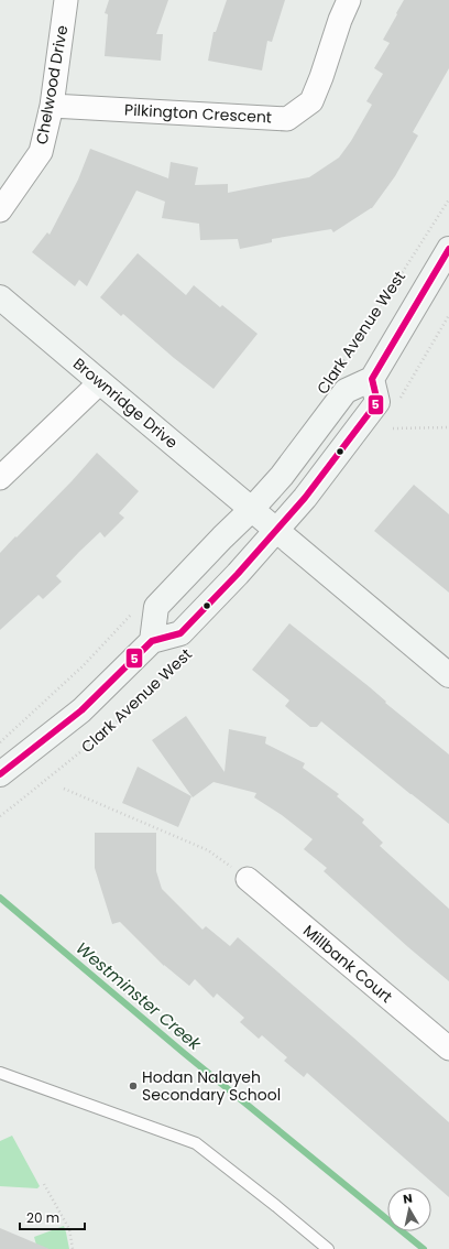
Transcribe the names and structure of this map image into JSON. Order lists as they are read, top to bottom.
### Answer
{
  "streets": {
    "street": [
      "Chelwood Drive",
      "Pilkington Crescent",
      "Clark Avenue West",
      "Brownridge Drive",
      "Millbank Court"
    ]
  },
  "crossings": [
    ["Chelwood Drive", "Pilkington Crescent"],
    ["Clark Avenue West", "Brownridge Drive"]
  ],
  "water": ["Westminster Creek"],
  "places": ["Hodan Nalayeh Secondary School"],
  "lines": ["transit line 5"],
  "scale_bar": "20 m",
  "north": "top"
}
